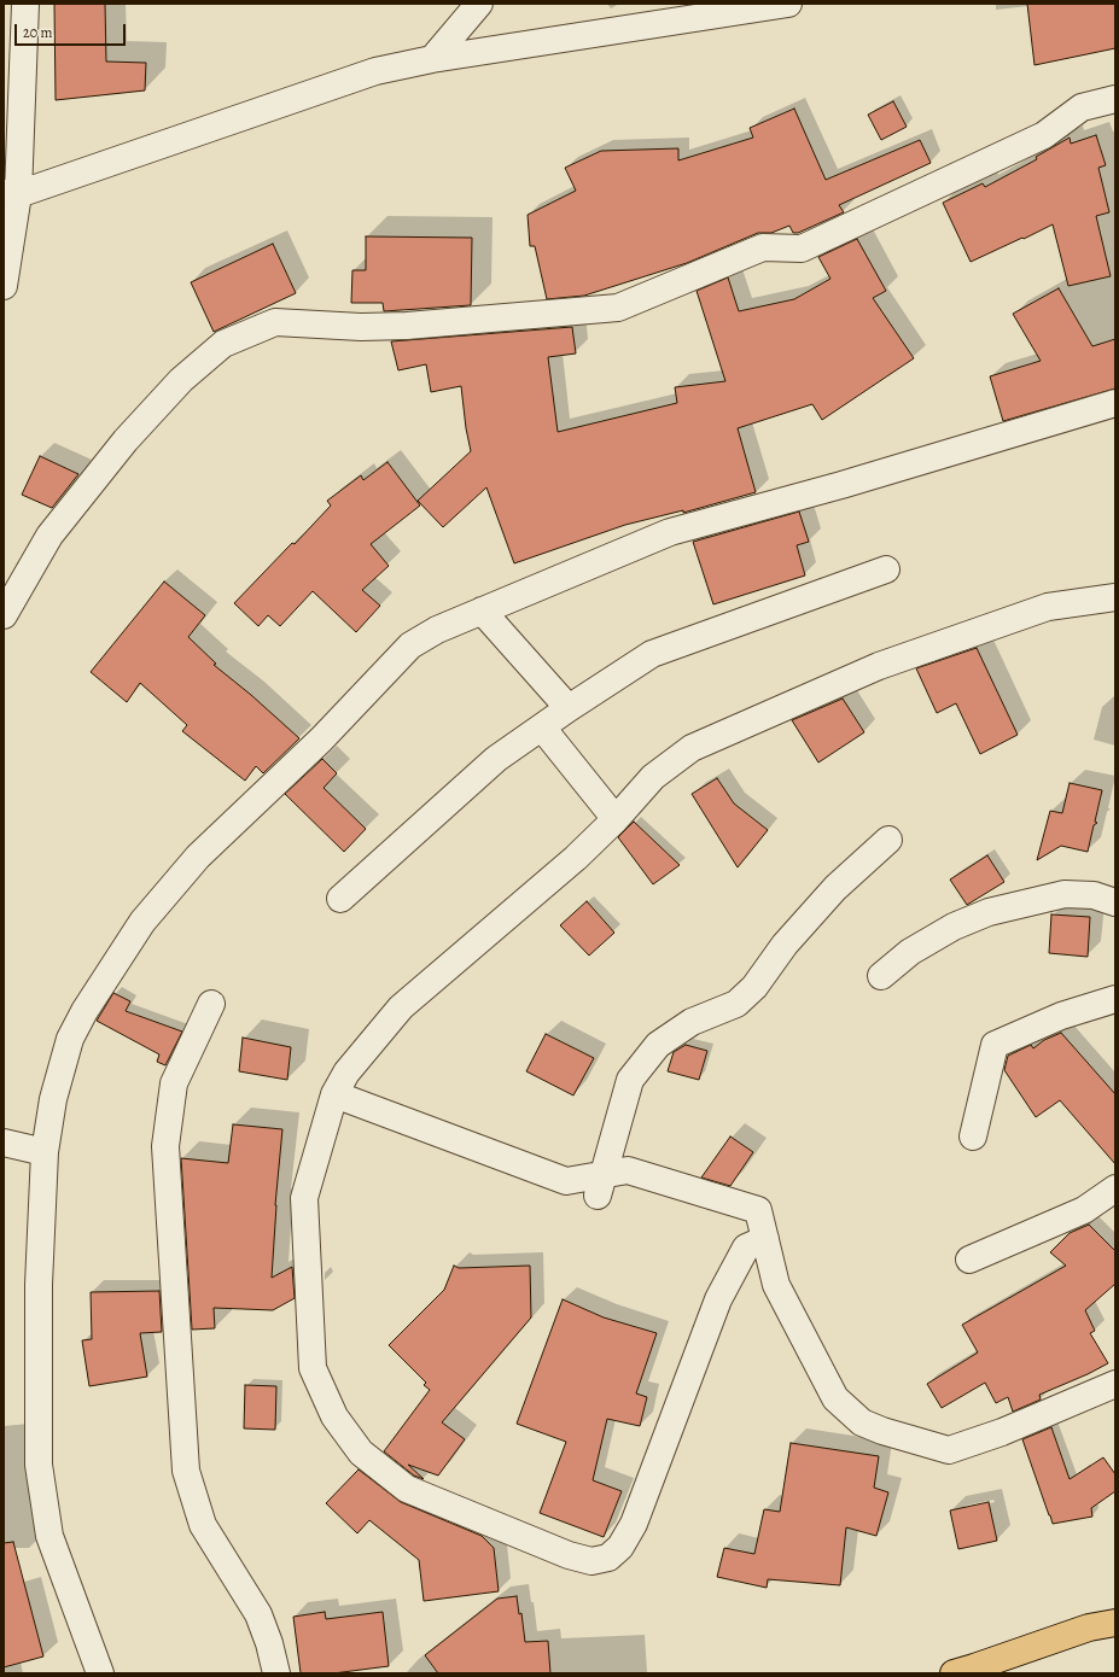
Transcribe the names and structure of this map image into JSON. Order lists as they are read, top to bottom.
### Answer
{
  "scale_bar": "20 m"
}
